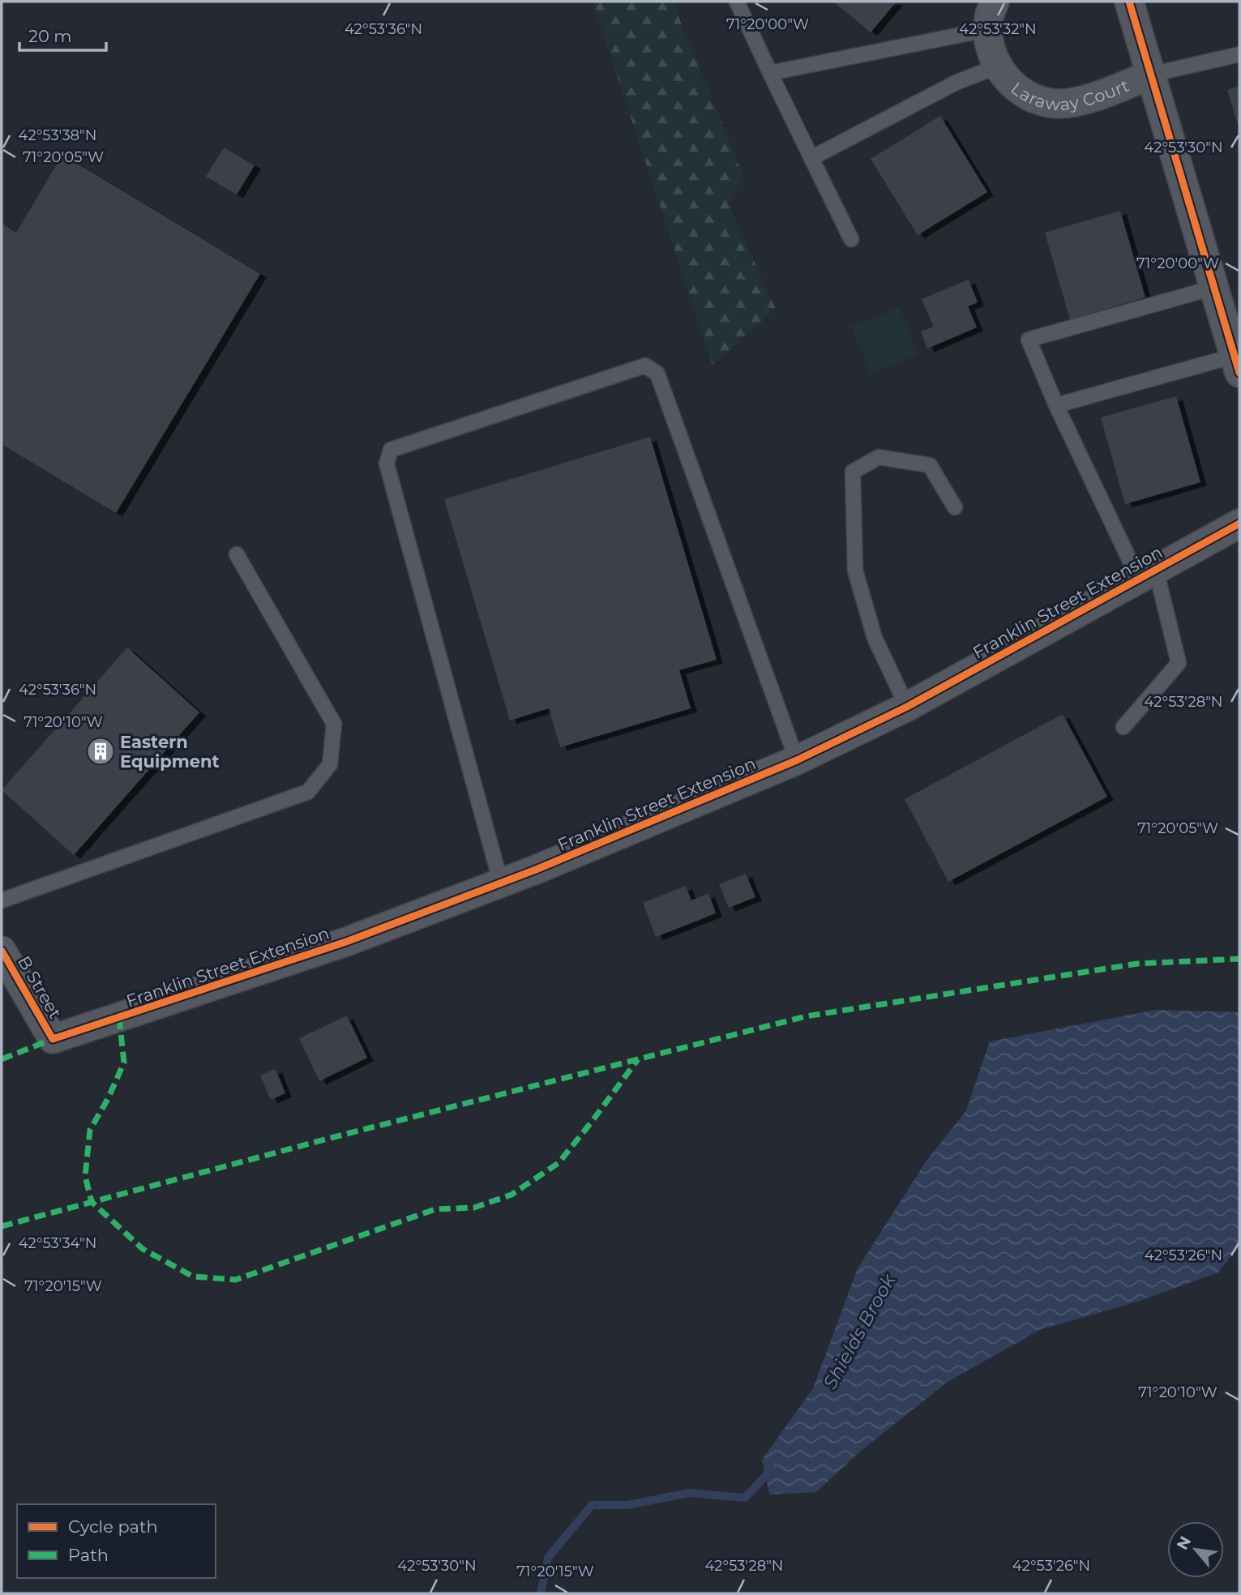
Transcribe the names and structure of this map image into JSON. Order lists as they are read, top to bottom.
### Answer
{
  "streets": {
    "street": ["Laraway Court", "Franklin Street Extension", "B Street"]
  },
  "crossings": [
    ["Franklin Street Extension", "B Street"]
  ],
  "water": ["Shields Brook"],
  "places": {
    "building": ["Eastern Equipment"]
  },
  "legend": ["Cycle path", "Path"],
  "scale_bar": "20 m",
  "north": "top left",
  "coordinates": [
    "71°20'00\"W",
    "42°53'36\"N",
    "42°53'32\"N",
    "42°53'38\"N",
    "42°53'30\"N",
    "71°20'05\"W",
    "42°53'28\"N",
    "71°20'10\"W",
    "42°53'34\"N",
    "42°53'26\"N",
    "71°20'15\"W"
  ]
}
